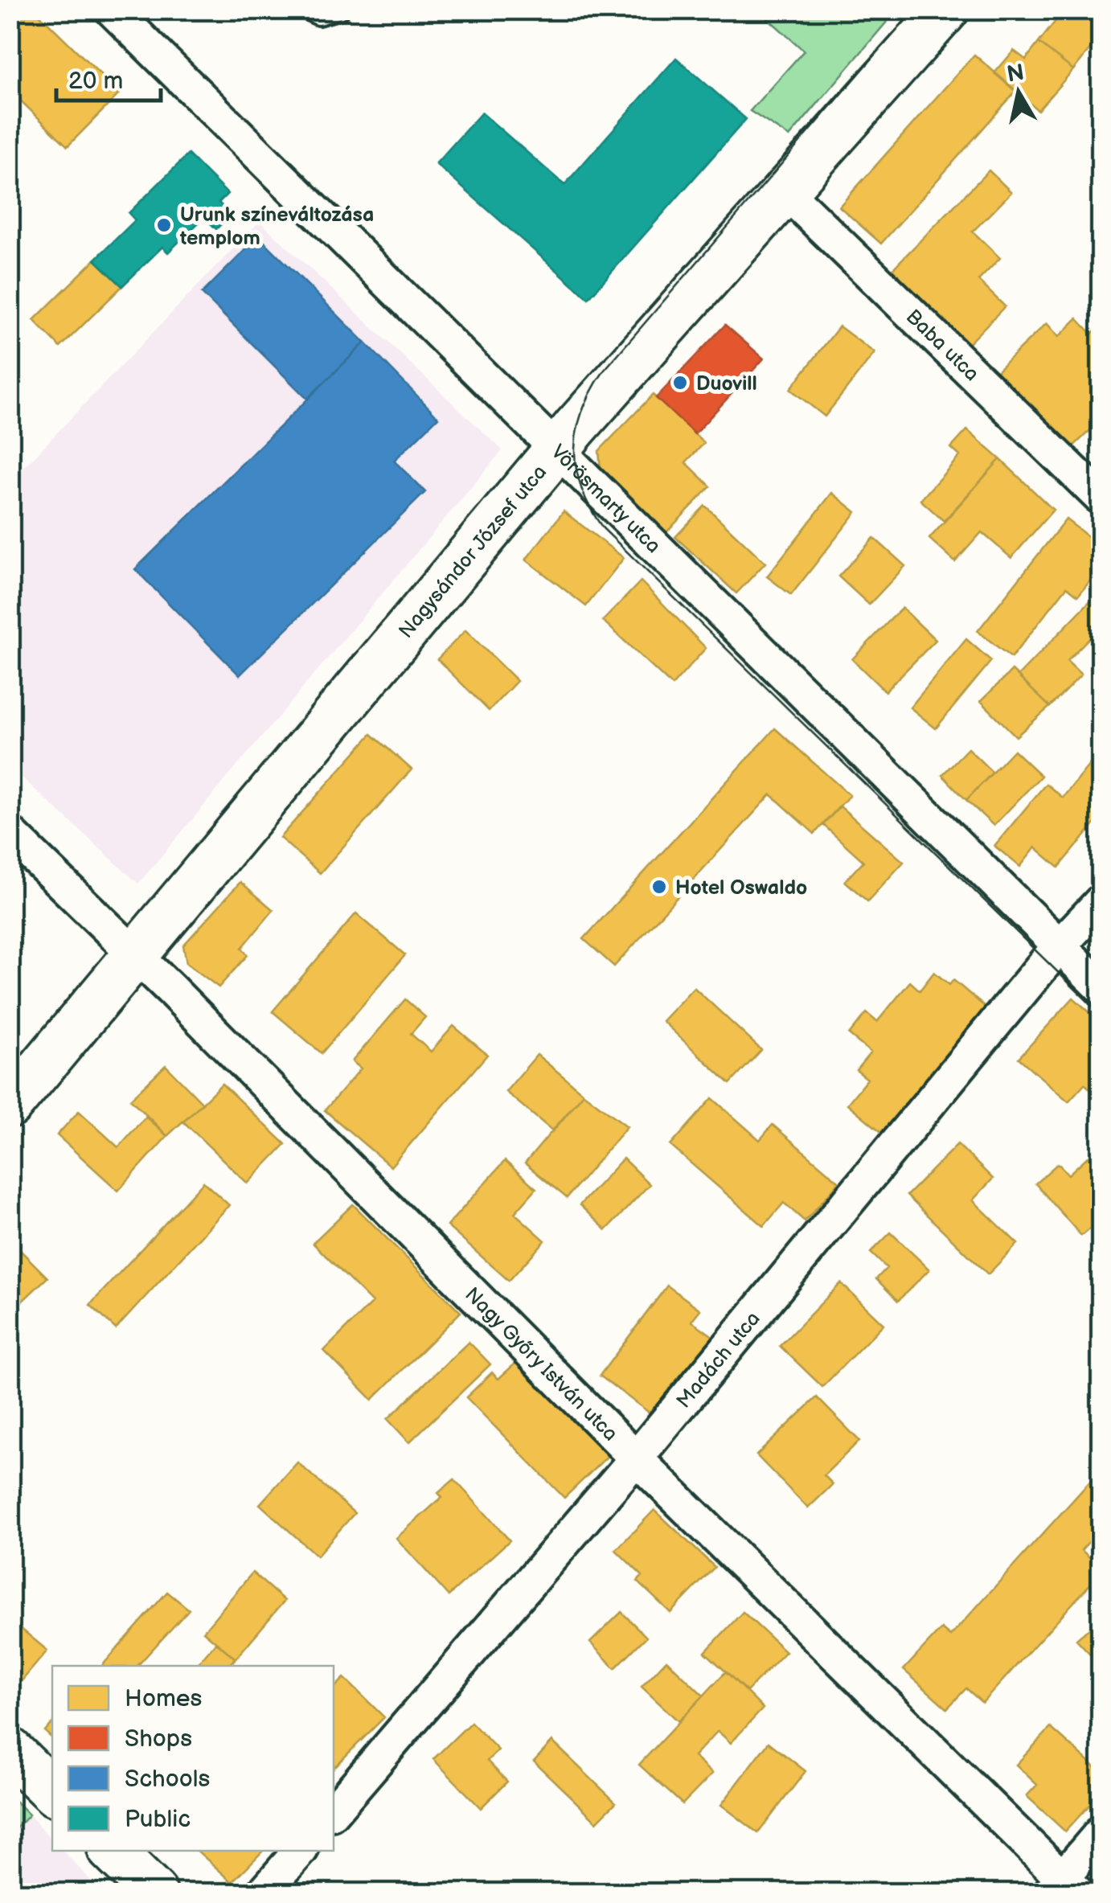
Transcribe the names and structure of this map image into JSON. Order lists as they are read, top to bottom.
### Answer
{
  "streets": {
    "street": [
      "Baba utca",
      "Vörösmarty utca",
      "Nagysándor József utca",
      "Madách utca",
      "Nagy Győry István utca"
    ]
  },
  "crossings": [
    ["Baba utca", "Nagysándor József utca"],
    ["Vörösmarty utca", "Nagysándor József utca"],
    ["Vörösmarty utca", "Madách utca"],
    ["Nagysándor József utca", "Nagy Győry István utca"],
    ["Madách utca", "Nagy Győry István utca"]
  ],
  "places": ["Urunk színeváltozása templom", "Duovill", "Hotel Oswaldo"],
  "legend": [
    "Homes",
    "Shops",
    "Schools",
    "Public"
  ],
  "scale_bar": "20 m",
  "north": "top"
}
